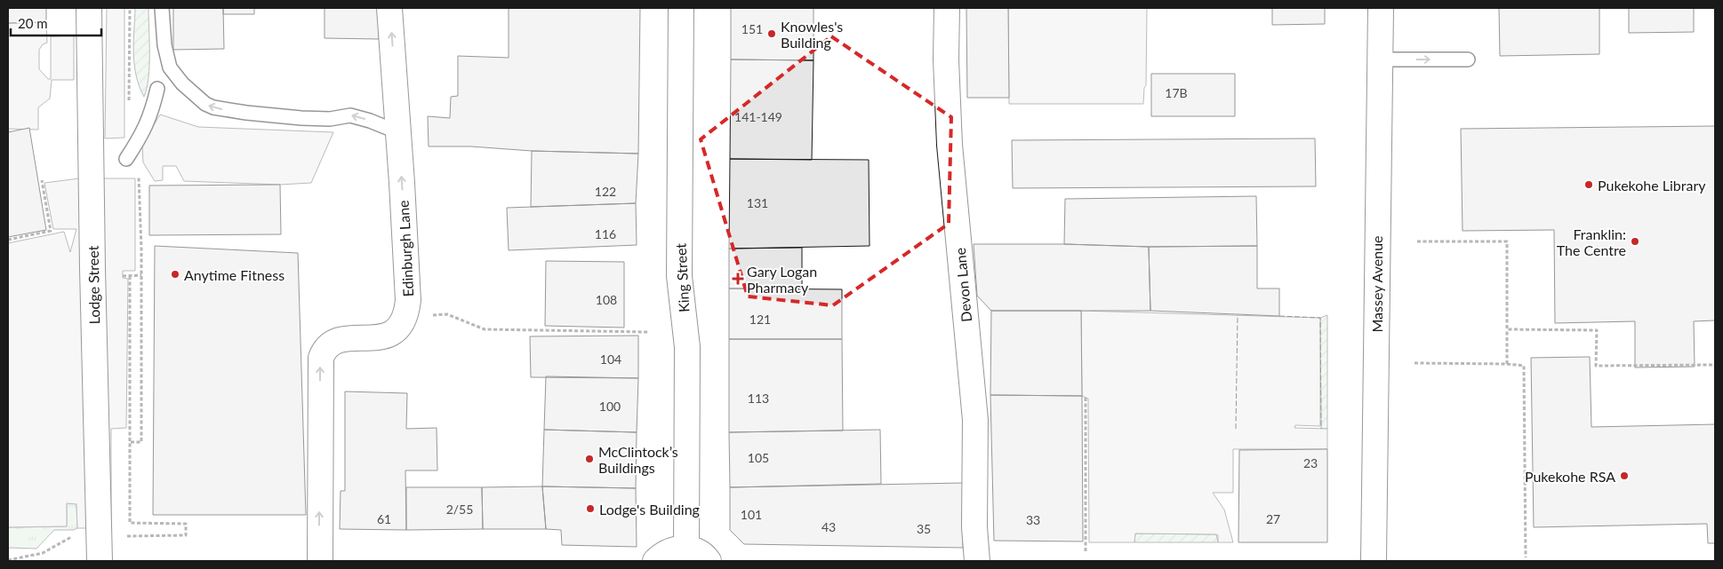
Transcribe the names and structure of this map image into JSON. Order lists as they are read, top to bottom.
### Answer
{
  "streets": {
    "street": [
      "Edinburgh Lane",
      "King Street",
      "Massey Avenue",
      "Lodge Street",
      "Devon Lane"
    ]
  },
  "one_way": ["Edinburgh Lane"],
  "places": {
    "other": [
      "Knowles's Building",
      "Pukekohe Library",
      "Franklin: The Centre",
      "Anytime Fitness",
      "McClintock’s Buildings",
      "Pukekohe RSA",
      "Lodge's Building"
    ],
    "health": ["Gary Logan Pharmacy"]
  },
  "house_numbers": [
    "151",
    "17B",
    "141-149",
    "122",
    "131",
    "116",
    "108",
    "121",
    "104",
    "113",
    "100",
    "105",
    "23",
    "2/55",
    "101",
    "61",
    "27",
    "33",
    "43",
    "35"
  ],
  "scale_bar": "20 m"
}
